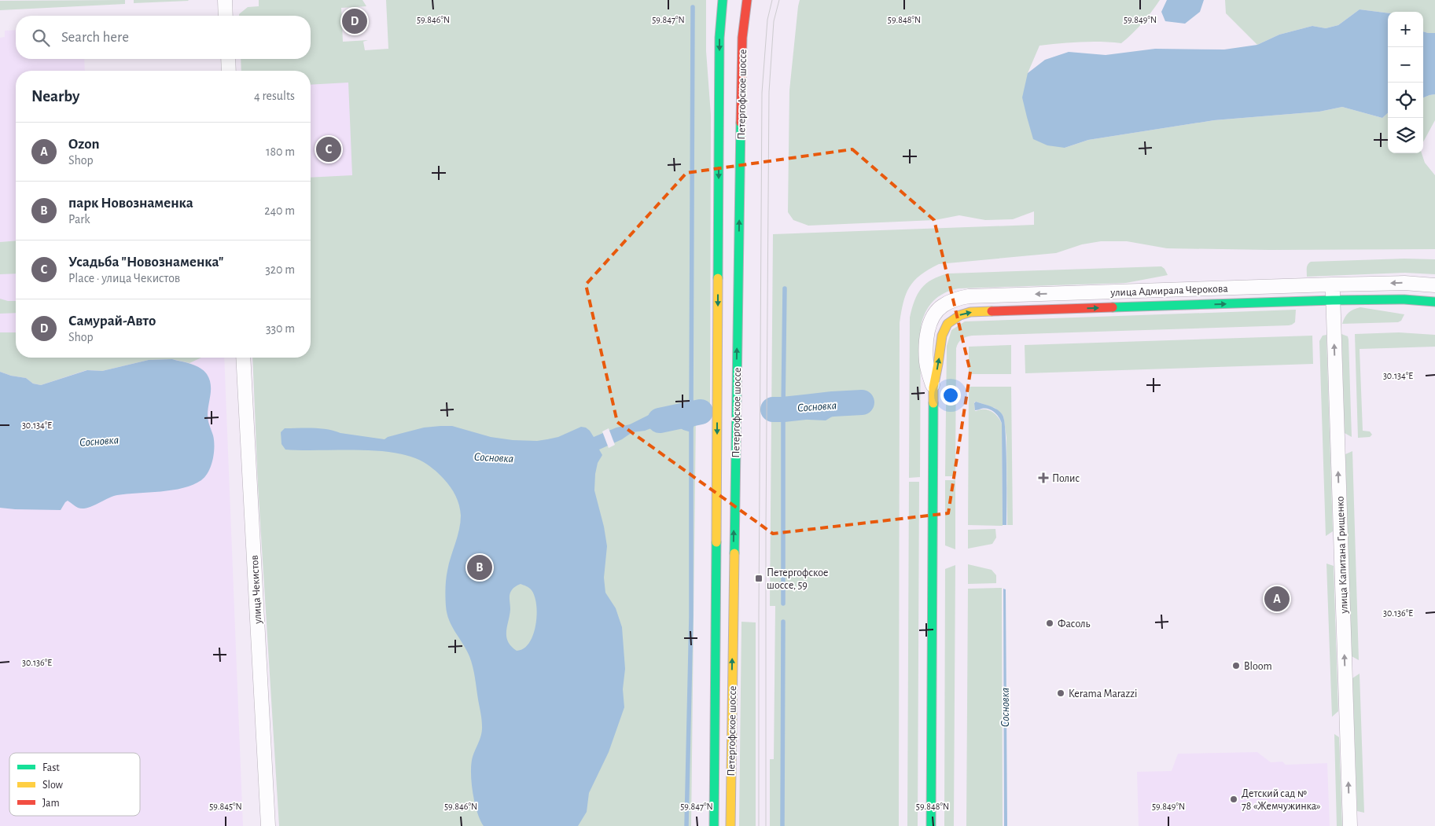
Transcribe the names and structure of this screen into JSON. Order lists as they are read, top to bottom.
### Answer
{
  "streets": {
    "main road": ["Петергофское шоссе", "улица Адмирала Черокова"],
    "street": ["улица Капитана Грищенко", "улица Чекистов"]
  },
  "crossings": [
    ["улица Адмирала Черокова", "улица Капитана Грищенко"]
  ],
  "one_way": ["улица Капитана Грищенко"],
  "water": ["Сосновка"],
  "places": {
    "health": ["Полис"],
    "transit": ["Петергофское шоссе, 59"],
    "other": [
      "Фасоль",
      "Bloom",
      "Kerama Marazzi",
      "Детский сад № 78 «Жемчужинка»"
    ]
  },
  "legend": ["Fast", "Slow", "Jam"],
  "page": {
    "pins": [
      "D",
      "C",
      "B",
      "A"
    ],
    "map_buttons": ["+", "−"],
    "search": "Search here",
    "heading": ["Nearby", "4 results"],
    "list": [
      {
        "mark": "A",
        "name": "Ozon",
        "note": "Shop",
        "value": "180 m"
      },
      {
        "mark": "B",
        "name": "парк Новознаменка",
        "note": "Park",
        "value": "240 m"
      },
      {
        "mark": "C",
        "name": "Усадьба \"Новознаменка\"",
        "note": "Place · улица Чекистов",
        "value": "320 m"
      },
      {
        "mark": "D",
        "name": "Самурай-Авто",
        "note": "Shop",
        "value": "330 m"
      }
    ]
  },
  "coordinates": [
    "59.846°N",
    "59.847°N",
    "59.848°N",
    "59.849°N",
    "30.134°E",
    "30.136°E",
    "59.845°N"
  ]
}
